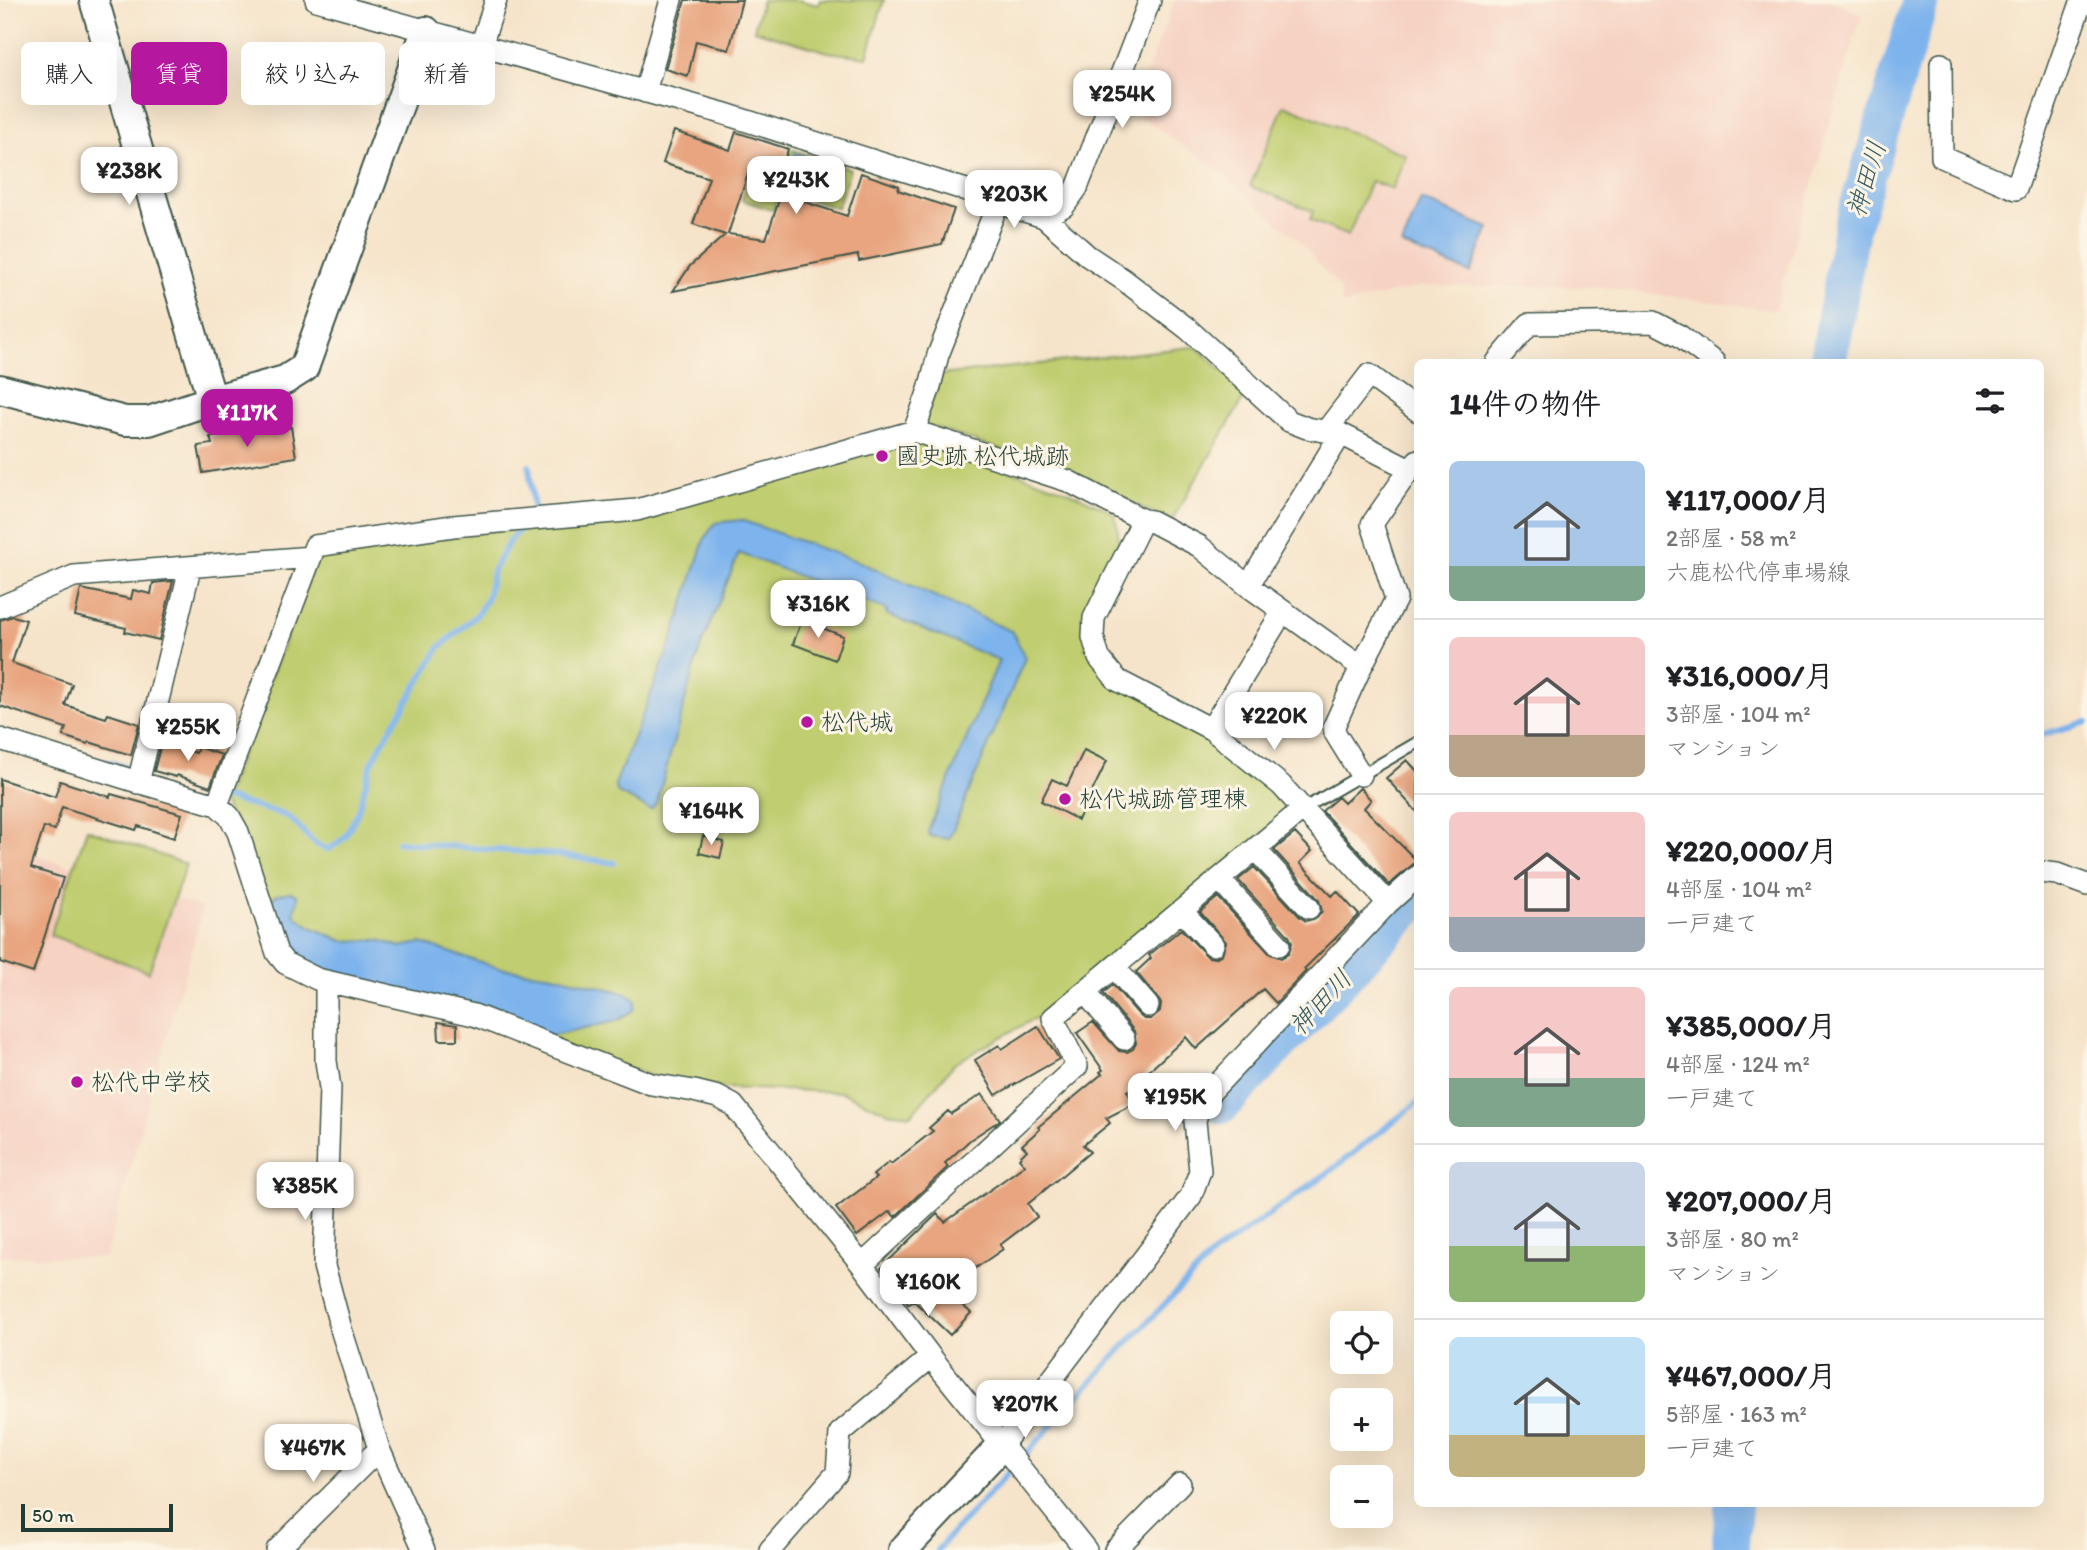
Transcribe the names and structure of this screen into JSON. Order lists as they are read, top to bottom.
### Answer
{
  "water": ["神田川"],
  "places": [
    "國史跡 松代城跡",
    "松代城",
    "松代城跡管理棟",
    "松代中学校"
  ],
  "scale_bar": "50 m",
  "page": {
    "chip": [
      "購入",
      "賃貸",
      "絞り込み",
      "新着"
    ],
    "price": [
      "¥254K",
      "¥238K",
      "¥243K",
      "¥203K",
      "¥117K",
      "¥316K",
      "¥220K",
      "¥255K",
      "¥164K",
      "¥195K",
      "¥385K",
      "¥160K",
      "¥207K",
      "¥467K"
    ],
    "heading": "14件の物件",
    "list": [
      {
        "name": "¥117,000/月",
        "note": "2部屋 · 58 m² · 六鹿松代停車場線"
      },
      {
        "name": "¥316,000/月",
        "note": "3部屋 · 104 m² · マンション"
      },
      {
        "name": "¥220,000/月",
        "note": "4部屋 · 104 m² · 一戸建て"
      },
      {
        "name": "¥385,000/月",
        "note": "4部屋 · 124 m² · 一戸建て"
      },
      {
        "name": "¥207,000/月",
        "note": "3部屋 · 80 m² · マンション"
      },
      {
        "name": "¥467,000/月",
        "note": "5部屋 · 163 m² · 一戸建て"
      }
    ],
    "map_buttons": ["+", "−"],
    "scale": "50 m"
  }
}
